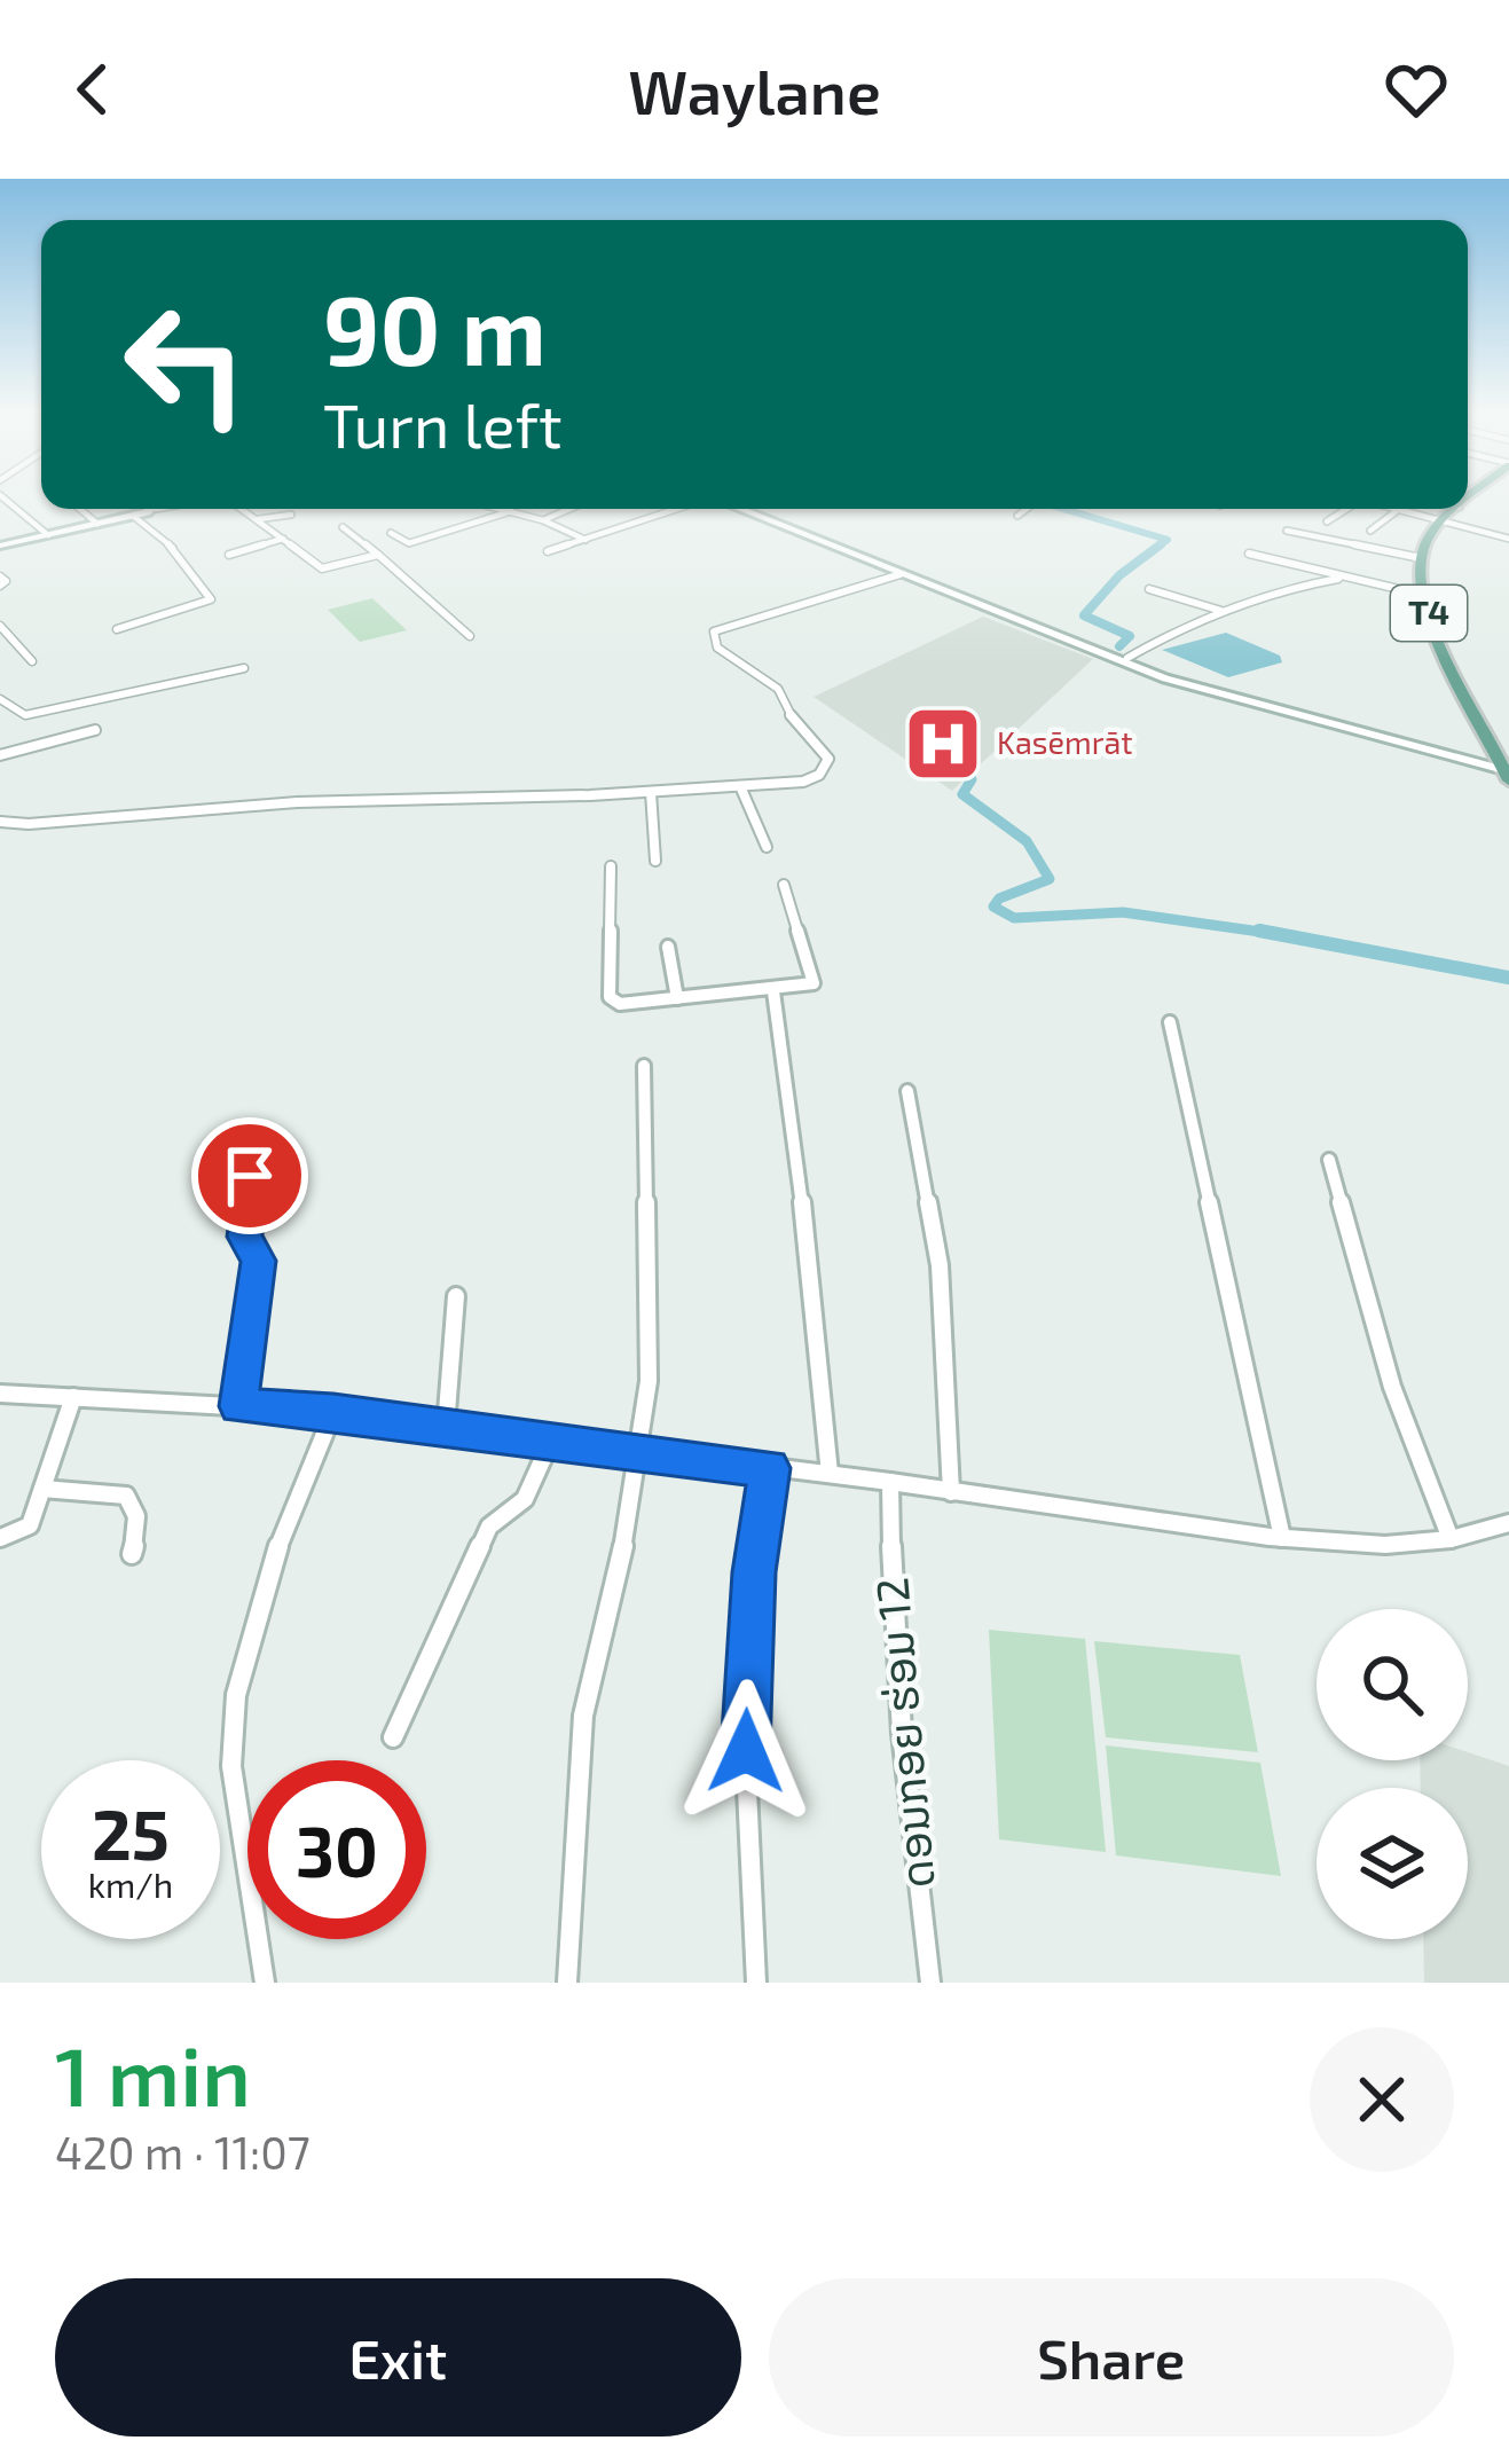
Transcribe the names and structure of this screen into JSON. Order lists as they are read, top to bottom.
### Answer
{
  "streets": {
    "main road": ["T4"],
    "street": ["ດອນກອຍ ຮ່ອມ 12"]
  },
  "places": {
    "hospital": ["Kasēmrāt"]
  },
  "page": {
    "header": "Waylane",
    "turn": ["90 m", "Turn left"],
    "speed": "25 km/h",
    "limit": "30",
    "heading": ["1 min", "420 m · 11:07"],
    "buttons": ["Exit", "Share"]
  }
}
